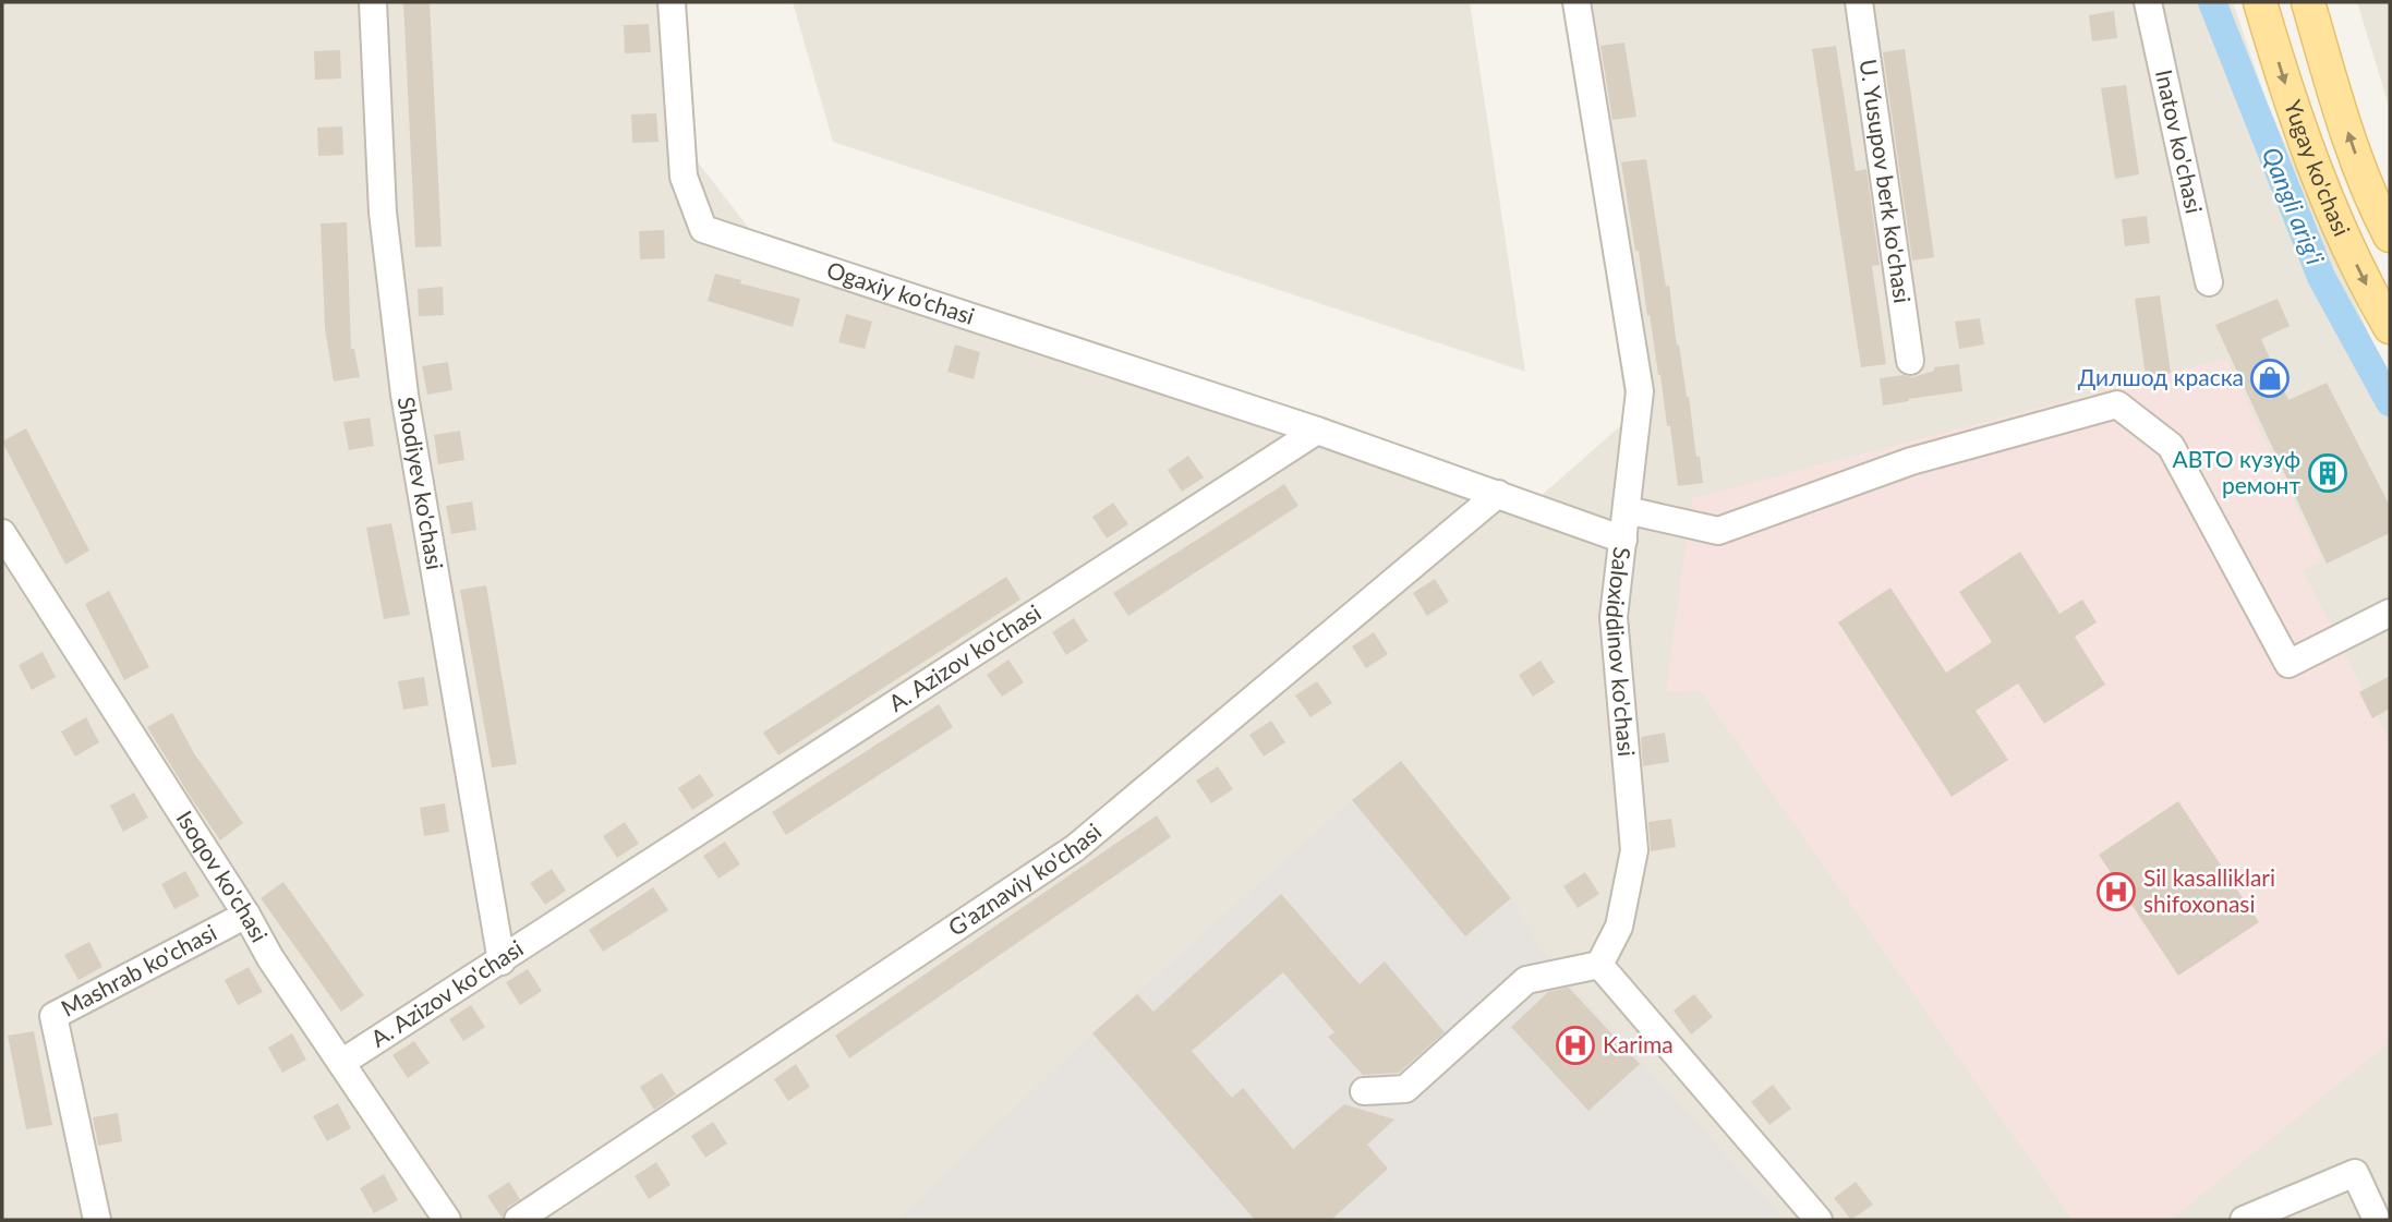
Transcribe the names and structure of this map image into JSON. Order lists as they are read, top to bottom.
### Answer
{
  "streets": {
    "main road": ["Yugay ko'chasi"],
    "street": [
      "Inatov ko'chasi",
      "U. Yusupov berk ko'chasi",
      "Ogaxiy ko'chasi",
      "Shodiyev ko'chasi",
      "Saloxiddinov ko'chasi",
      "A. Azizov ko'chasi",
      "Isoqov ko'chasi",
      "G'aznaviy ko'chasi",
      "Mashrab ko'chasi"
    ]
  },
  "crossings": [
    ["Ogaxiy ko'chasi", "A. Azizov ko'chasi"],
    ["Shodiyev ko'chasi", "A. Azizov ko'chasi"],
    ["A. Azizov ko'chasi", "Isoqov ko'chasi"],
    ["Isoqov ko'chasi", "Mashrab ko'chasi"]
  ],
  "water": ["Qangli arig'i"],
  "places": {
    "shop": ["Дилшод краска"],
    "building": ["АВТО кузуф ремонт"],
    "hospital": ["Sil kasalliklari shifoxonasi", "Karima"]
  }
}
